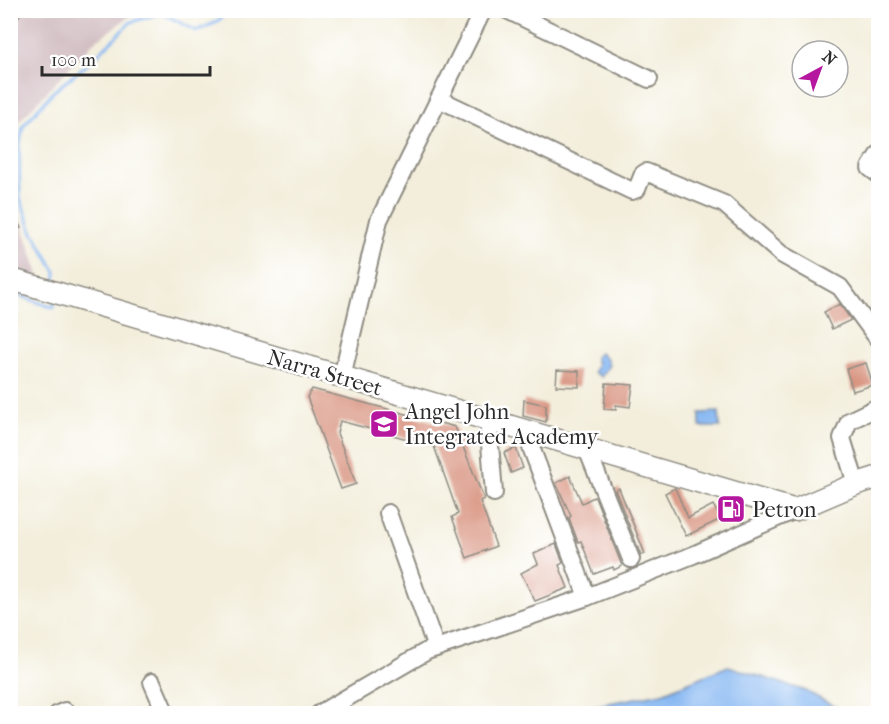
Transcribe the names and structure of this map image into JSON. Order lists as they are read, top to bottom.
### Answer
{
  "streets": {
    "main road": ["Narra Street"]
  },
  "places": {
    "school or university": ["Angel John Integrated Academy"],
    "fuel station": ["Petron"]
  },
  "scale_bar": "100 m",
  "north": "top right"
}
